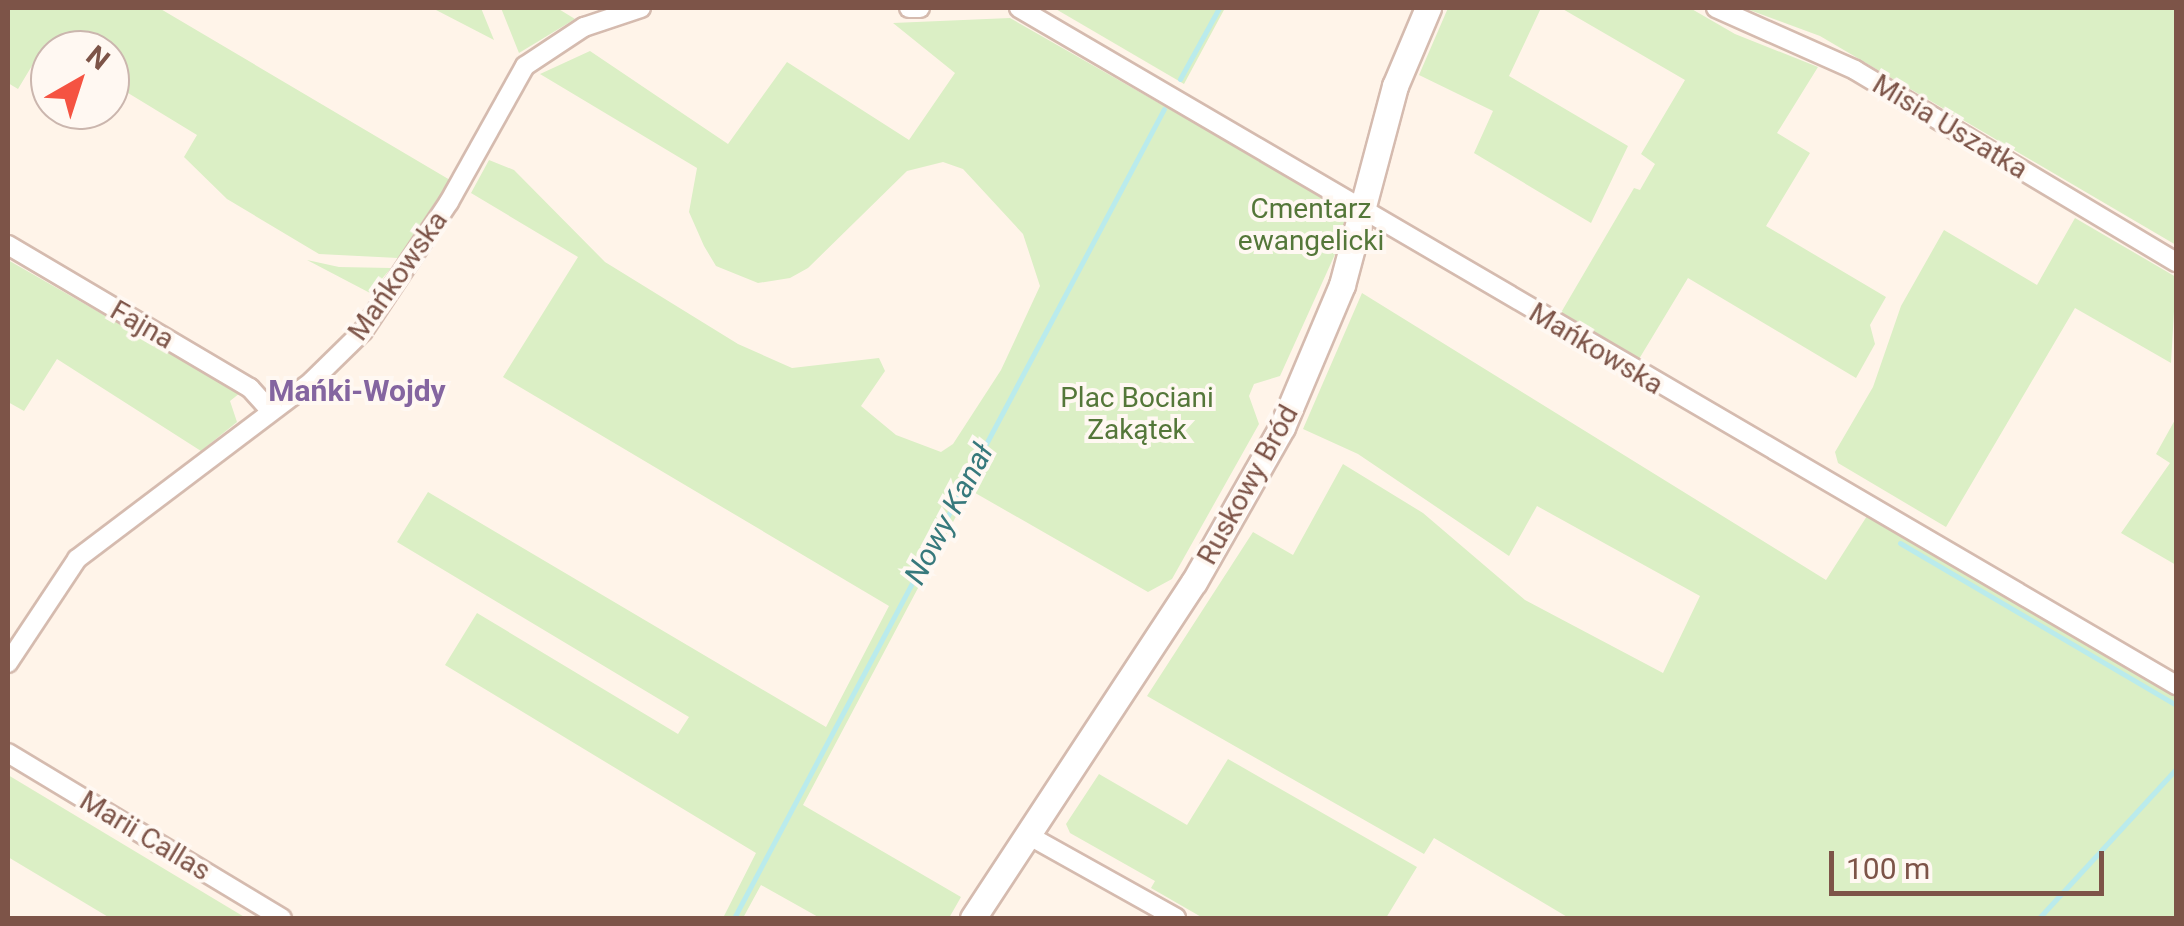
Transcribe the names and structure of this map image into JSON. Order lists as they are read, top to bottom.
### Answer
{
  "streets": {
    "street": [
      "Misia Uszatka",
      "Mańkowska",
      "Fajna",
      "Ruskowy Bród",
      "Marii Callas"
    ]
  },
  "crossings": [
    ["Mańkowska", "Fajna"],
    ["Mańkowska", "Ruskowy Bród"]
  ],
  "districts": ["Mańki-Wojdy"],
  "water": ["Nowy Kanał"],
  "parks": ["Cmentarz ewangelicki", "Plac Bociani Zakątek"],
  "scale_bar": "100 m",
  "north": "top right"
}
